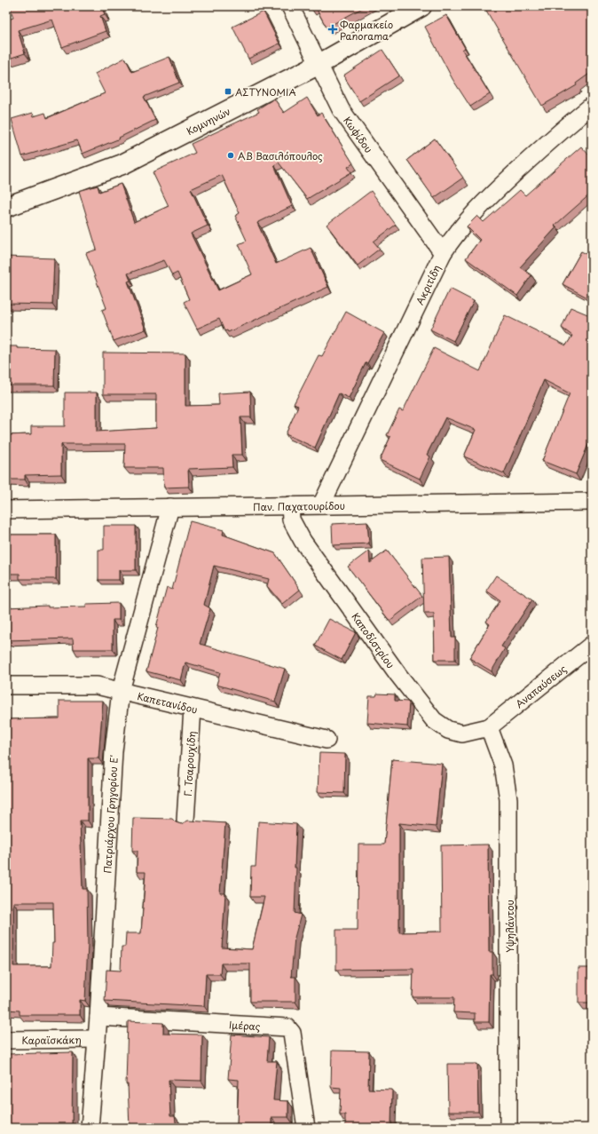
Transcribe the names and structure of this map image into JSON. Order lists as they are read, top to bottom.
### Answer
{
  "streets": {
    "main road": ["Κομνηνών"],
    "street": [
      "Κωφίδου",
      "Ακριτίδη",
      "Παν. Παχατουρίδου",
      "Καποδίστρίου",
      "Αναπαύσεως",
      "Καπετανίδου",
      "Γ. Τσαρουχίδη",
      "Πατριάρχου Γρηγορίου Ε'",
      "Υψηλάντου",
      "Ιμέρας",
      "Καραϊσκάκη"
    ]
  },
  "crossings": [
    ["Κομνηνών", "Κωφίδου"],
    ["Κωφίδου", "Ακριτίδη"],
    ["Ακριτίδη", "Παν. Παχατουρίδου"],
    ["Παν. Παχατουρίδου", "Καποδίστρίου"],
    ["Παν. Παχατουρίδου", "Πατριάρχου Γρηγορίου Ε'"],
    ["Καποδίστρίου", "Αναπαύσεως"],
    ["Καποδίστρίου", "Υψηλάντου"],
    ["Αναπαύσεως", "Υψηλάντου"],
    ["Καπετανίδου", "Γ. Τσαρουχίδη"],
    ["Καπετανίδου", "Πατριάρχου Γρηγορίου Ε'"],
    ["Πατριάρχου Γρηγορίου Ε'", "Ιμέρας"],
    ["Πατριάρχου Γρηγορίου Ε'", "Καραϊσκάκη"]
  ],
  "places": {
    "health": ["Φαρμακείο Panorama"],
    "transit": ["ΑΣΤΥΝΟΜΙΑ"],
    "other": ["ΑΒ Βασιλόπουλος"]
  }
}
